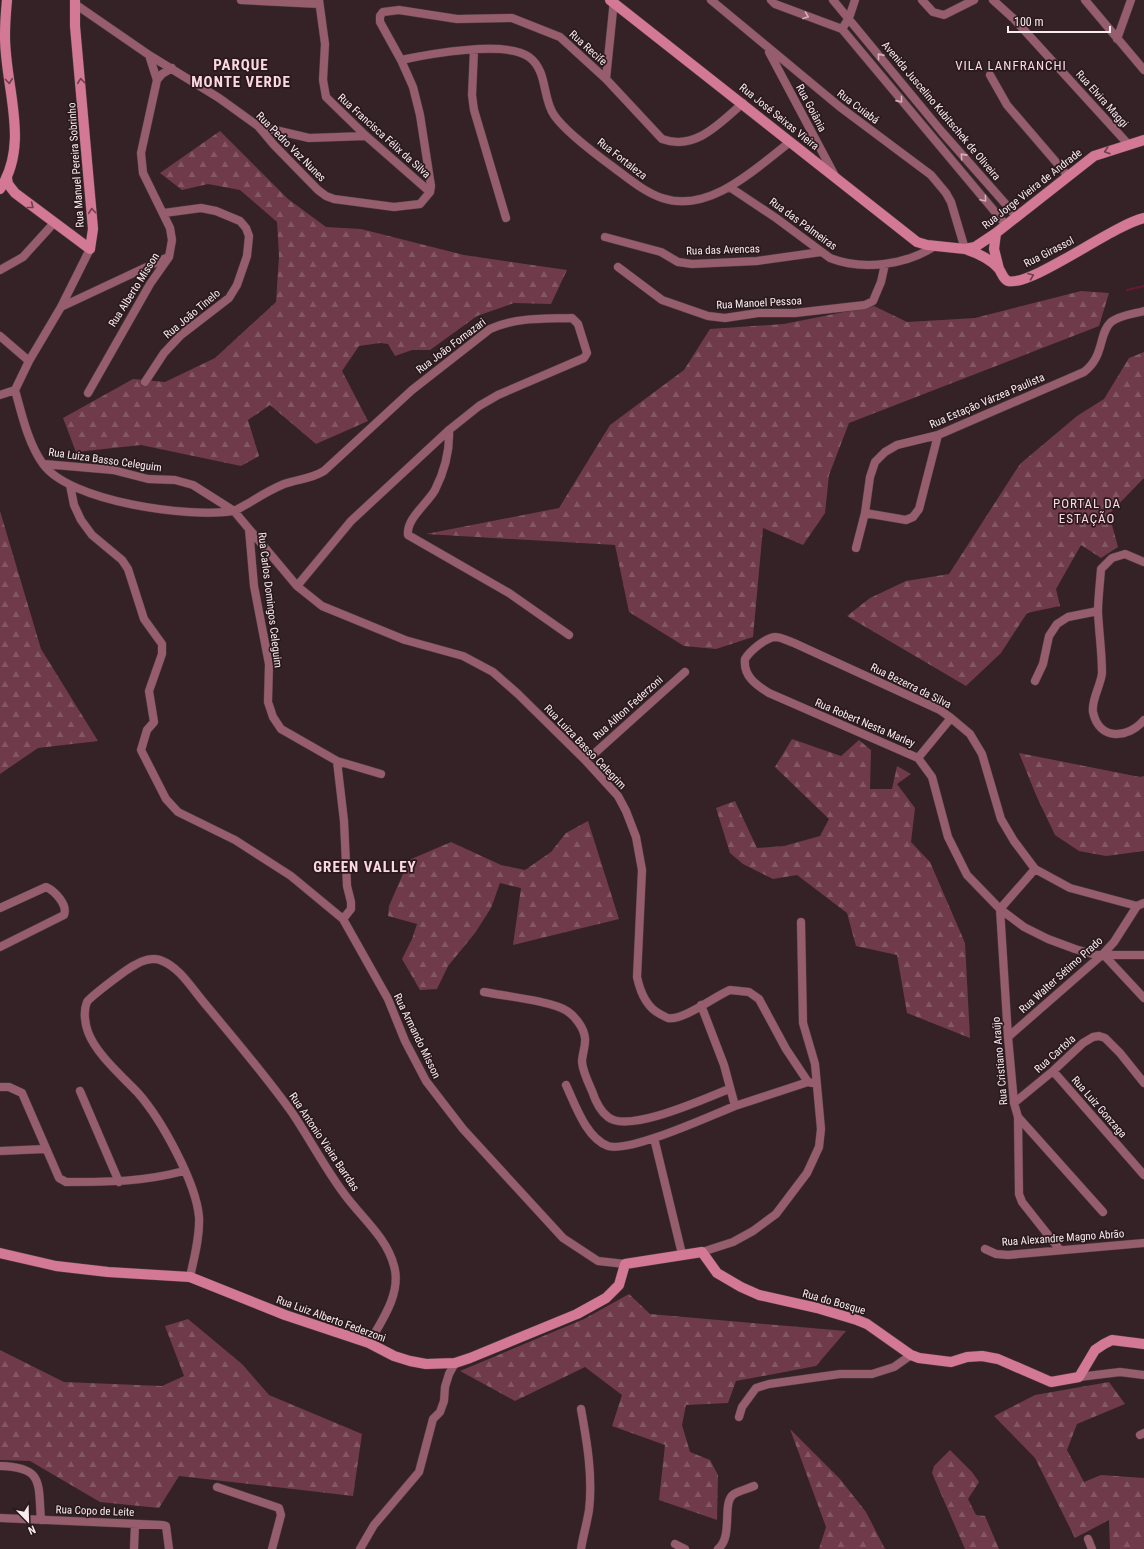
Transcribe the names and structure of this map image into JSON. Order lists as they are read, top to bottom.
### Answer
{
  "streets": {
    "street": [
      "Rua Recife",
      "Rua Elvira Maggi",
      "Rua Cuiabá",
      "Rua Goiânia",
      "Avenida Juscelino Kubitschek de Oliveira",
      "Rua José Seixas Vieira",
      "Rua Francisca Félix da Silva",
      "Rua Pedro Vaz Nunes",
      "Rua Fortaleza",
      "Rua Manuel Pereira Sobrinho",
      "Rua Jorge Vieira de Andrade",
      "Rua das Palmeiras",
      "Rua das Avencas",
      "Rua Girassol",
      "Rua Alberto Misson",
      "Rua Manoel Pessoa",
      "Rua João Tinelo",
      "Rua João Fornazari",
      "Rua Estação Várzea Paulista",
      "Rua Luiza Basso Celeguim",
      "Rua Carlos Domingos Celeguim",
      "Rua Bezerra da Silva",
      "Rua Ailton Federzoni",
      "Rua Robert Nesta Marley",
      "Rua Luiza Basso Celegrim",
      "Rua Walter Sétimo Prado",
      "Rua Armando Misson",
      "Rua Cartola",
      "Rua Cristiano Araújo",
      "Rua Luiz Gonzaga",
      "Rua Antonio Vieira Barrdas",
      "Rua Alexandre Magno Abrão",
      "Rua do Bosque",
      "Rua Luiz Alberto Federzoni",
      "Rua Copo de Leite"
    ]
  },
  "crossings": [
    ["Rua Recife", "Rua José Seixas Vieira"],
    ["Rua Recife", "Rua Fortaleza"],
    ["Rua Elvira Maggi", "Rua Jorge Vieira de Andrade"],
    ["Rua Cuiabá", "Rua Goiânia"],
    ["Rua Cuiabá", "Rua Jorge Vieira de Andrade"],
    ["Rua Cuiabá", "Rua Girassol"],
    ["Rua Goiânia", "Rua José Seixas Vieira"],
    ["Avenida Juscelino Kubitschek de Oliveira", "Rua Jorge Vieira de Andrade"],
    ["Rua José Seixas Vieira", "Rua Fortaleza"],
    ["Rua José Seixas Vieira", "Rua Jorge Vieira de Andrade"],
    ["Rua José Seixas Vieira", "Rua das Palmeiras"],
    ["Rua Francisca Félix da Silva", "Rua Pedro Vaz Nunes"],
    ["Rua Pedro Vaz Nunes", "Rua Manuel Pereira Sobrinho"],
    ["Rua Fortaleza", "Rua das Palmeiras"],
    ["Rua Manuel Pereira Sobrinho", "Rua Luiza Basso Celeguim"],
    ["Rua Jorge Vieira de Andrade", "Rua das Palmeiras"],
    ["Rua Jorge Vieira de Andrade", "Rua Girassol"],
    ["Rua das Palmeiras", "Rua das Avencas"],
    ["Rua das Palmeiras", "Rua Manoel Pessoa"],
    ["Rua Alberto Misson", "Rua João Tinelo"],
    ["Rua João Fornazari", "Rua Luiza Basso Celeguim"],
    ["Rua João Fornazari", "Rua Luiza Basso Celegrim"],
    ["Rua Luiza Basso Celeguim", "Rua Carlos Domingos Celeguim"],
    ["Rua Luiza Basso Celeguim", "Rua Luiza Basso Celegrim"],
    ["Rua Carlos Domingos Celeguim", "Rua Luiza Basso Celegrim"],
    ["Rua Bezerra da Silva", "Rua Robert Nesta Marley"],
    ["Rua Bezerra da Silva", "Rua Walter Sétimo Prado"],
    ["Rua Ailton Federzoni", "Rua Luiza Basso Celegrim"],
    ["Rua Robert Nesta Marley", "Rua Walter Sétimo Prado"],
    ["Rua Robert Nesta Marley", "Rua Cristiano Araújo"],
    ["Rua Walter Sétimo Prado", "Rua Cristiano Araújo"],
    ["Rua Armando Misson", "Rua Luiz Alberto Federzoni"],
    ["Rua Cartola", "Rua Cristiano Araújo"],
    ["Rua Cartola", "Rua Luiz Gonzaga"],
    ["Rua Cristiano Araújo", "Rua Alexandre Magno Abrão"],
    ["Rua Antonio Vieira Barrdas", "Rua Luiz Alberto Federzoni"]
  ],
  "one_way": ["Rua Girassol"],
  "districts": [
    "PARQUE MONTE VERDE",
    "VILA LANFRANCHI",
    "PORTAL DA ESTAÇÃO",
    "GREEN VALLEY"
  ],
  "scale_bar": "100 m",
  "north": "bottom right"
}
